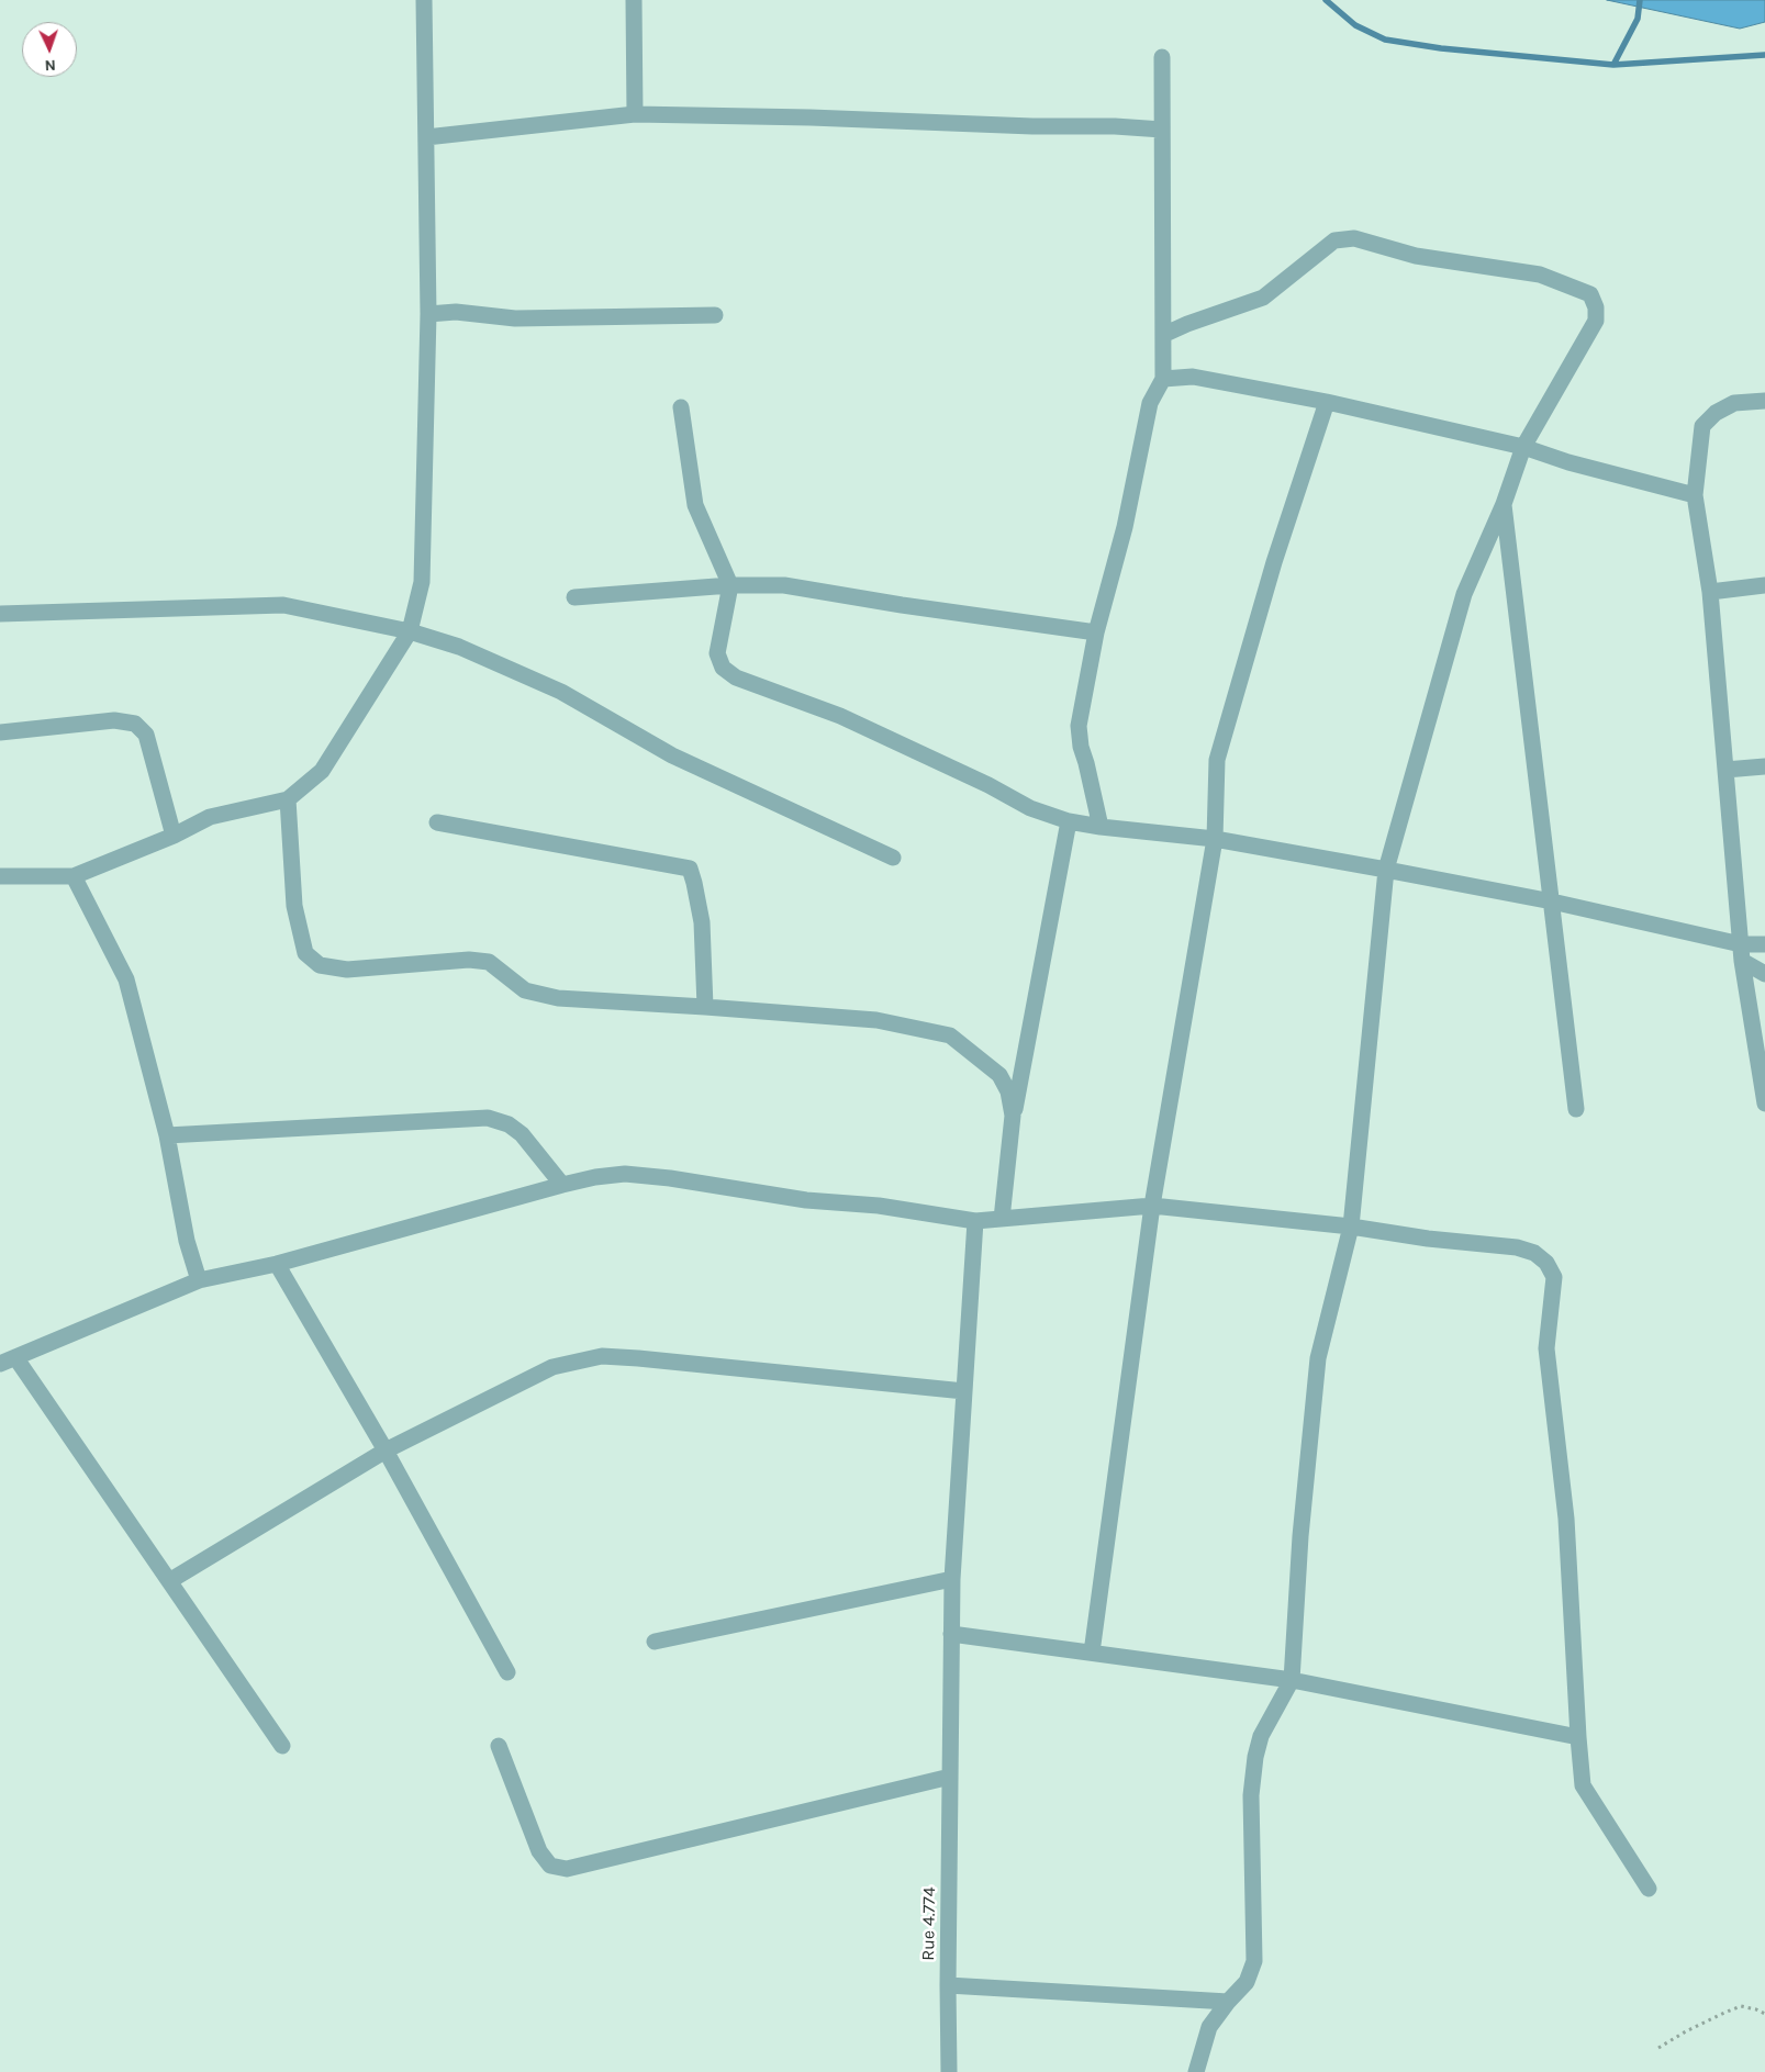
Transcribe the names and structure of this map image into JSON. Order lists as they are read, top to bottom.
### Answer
{
  "streets": {
    "street": ["Rue 4.774"]
  },
  "north": "bottom"
}
